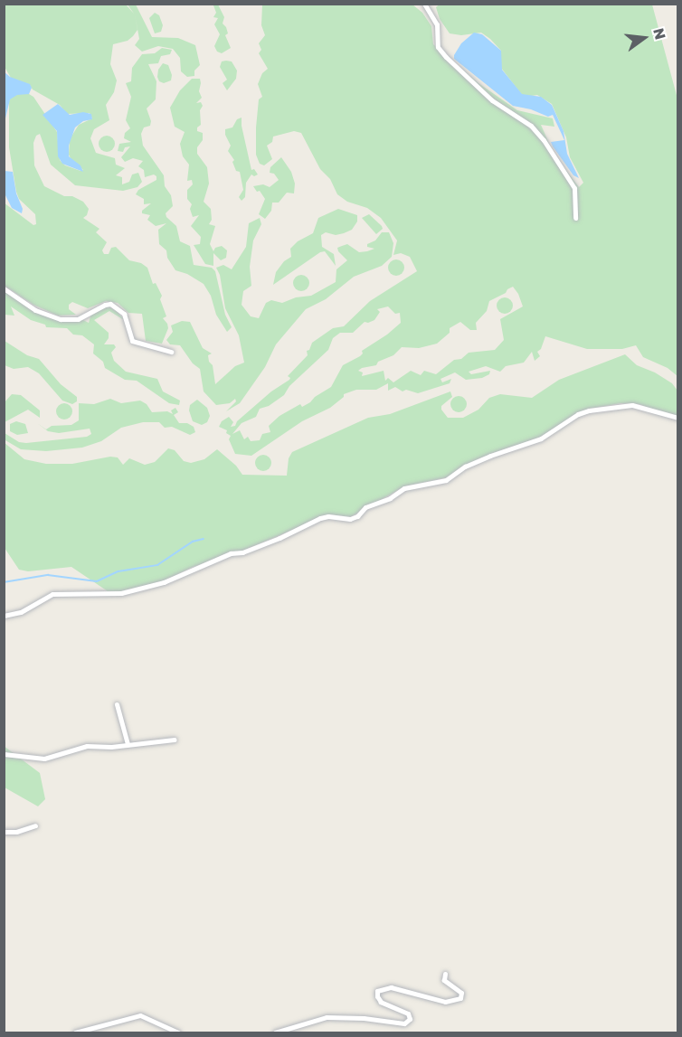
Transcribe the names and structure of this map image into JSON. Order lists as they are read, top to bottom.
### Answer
{
  "north": "right"
}
